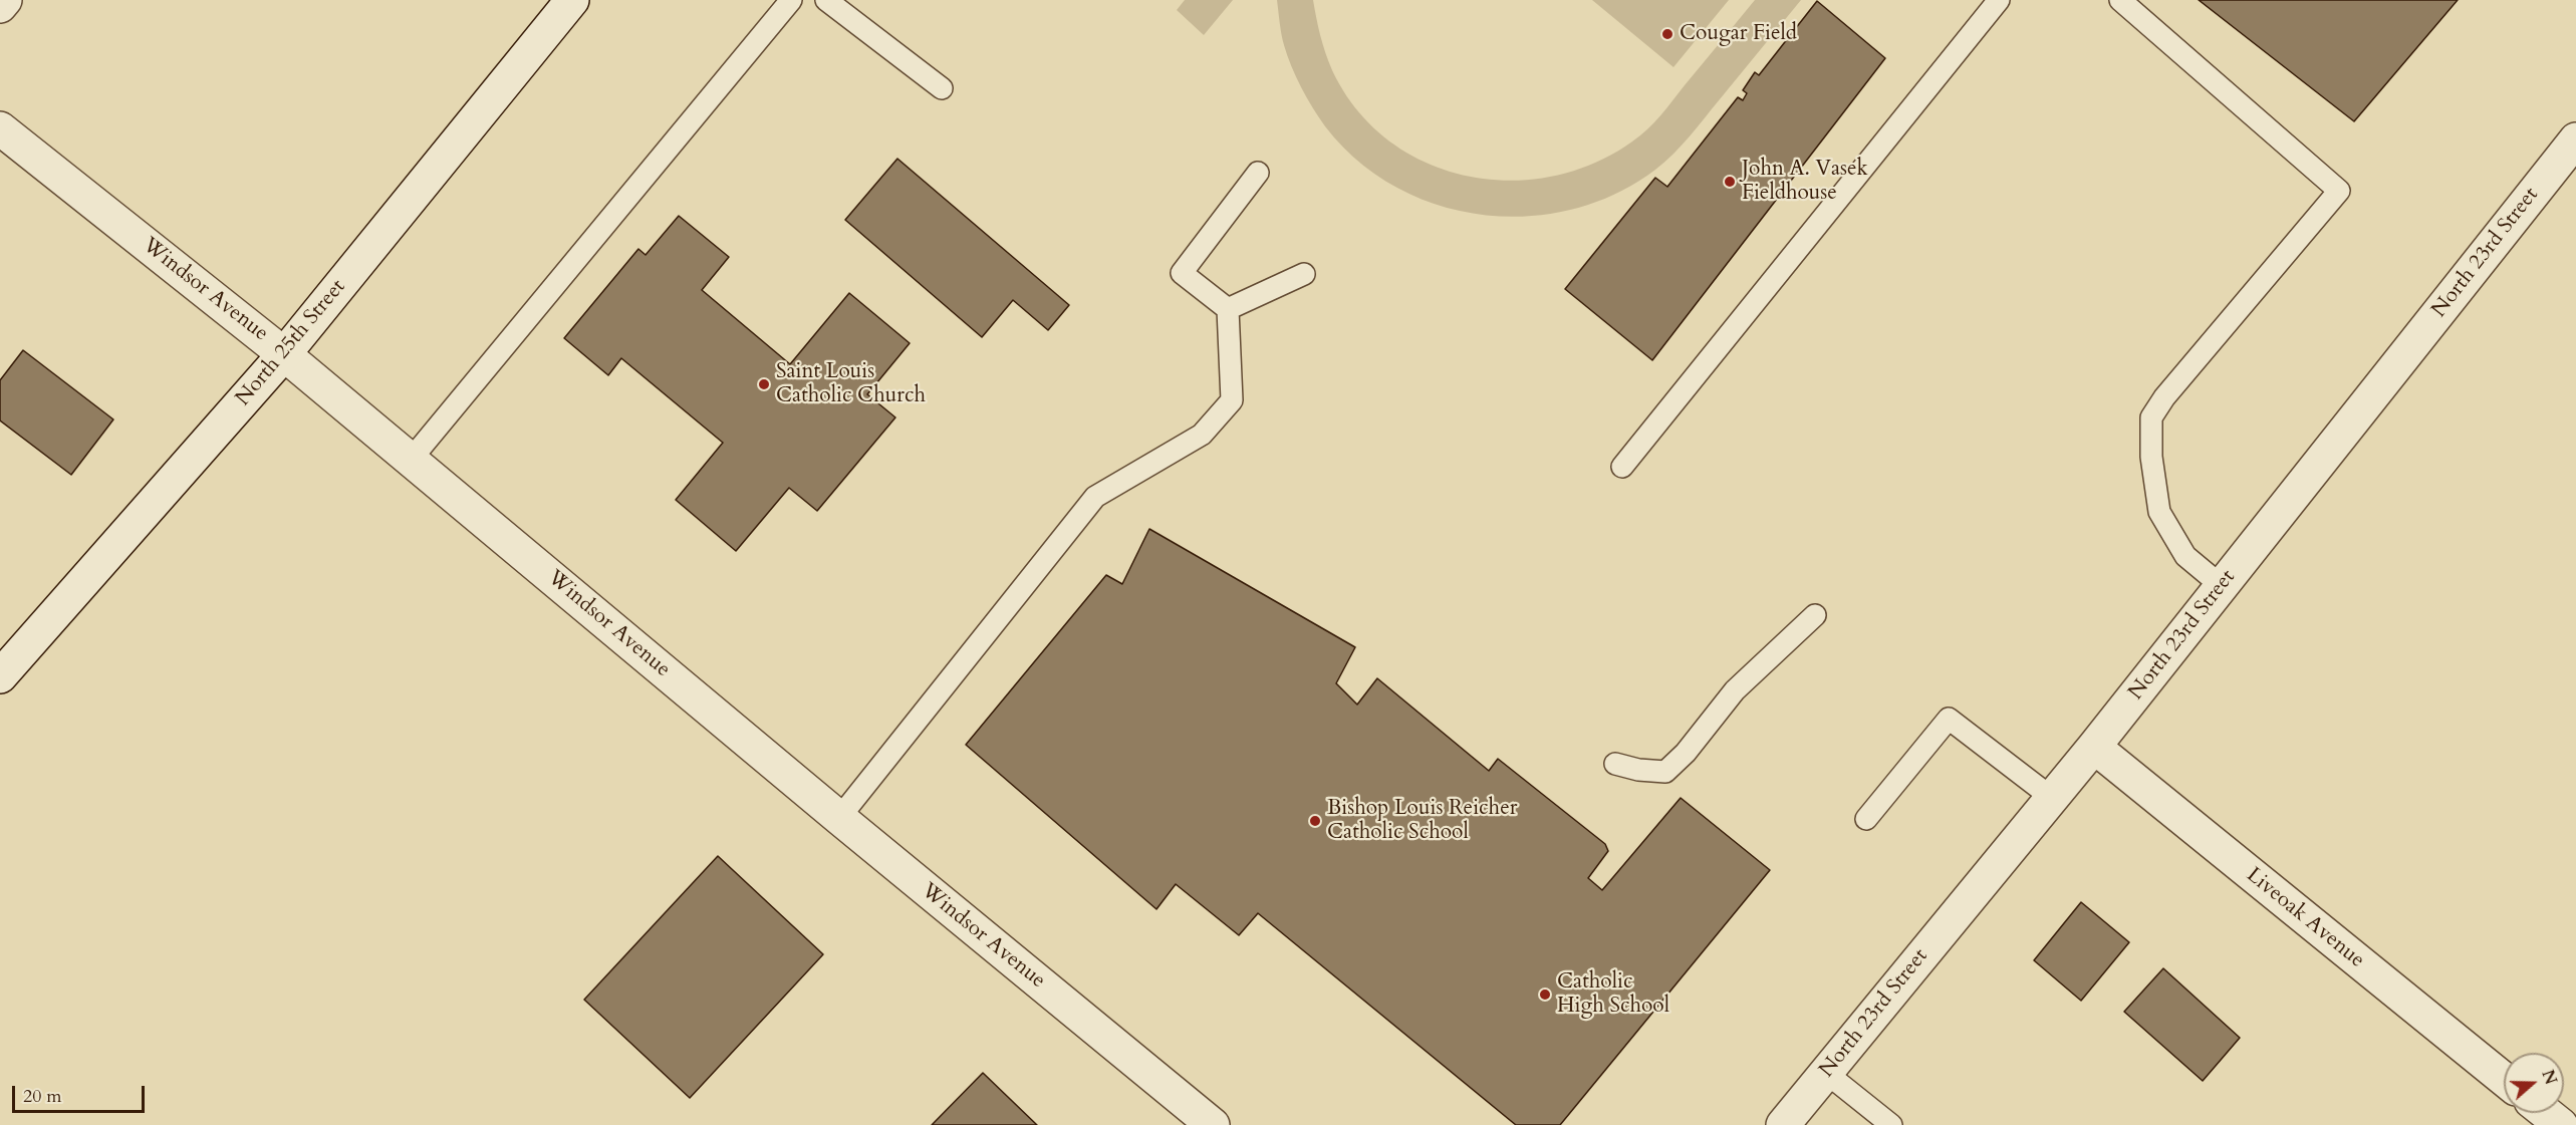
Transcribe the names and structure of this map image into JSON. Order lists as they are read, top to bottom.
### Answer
{
  "streets": {
    "street": [
      "North 23rd Street",
      "Windsor Avenue",
      "North 25th Street",
      "Liveoak Avenue"
    ]
  },
  "crossings": [
    ["North 23rd Street", "Liveoak Avenue"],
    ["Windsor Avenue", "North 25th Street"]
  ],
  "places": [
    "Cougar Field",
    "John A. Vasek Fieldhouse",
    "Saint Louis Catholic Church",
    "Bishop Louis Reicher Catholic School",
    "Catholic High School"
  ],
  "scale_bar": "20 m",
  "north": "right"
}
